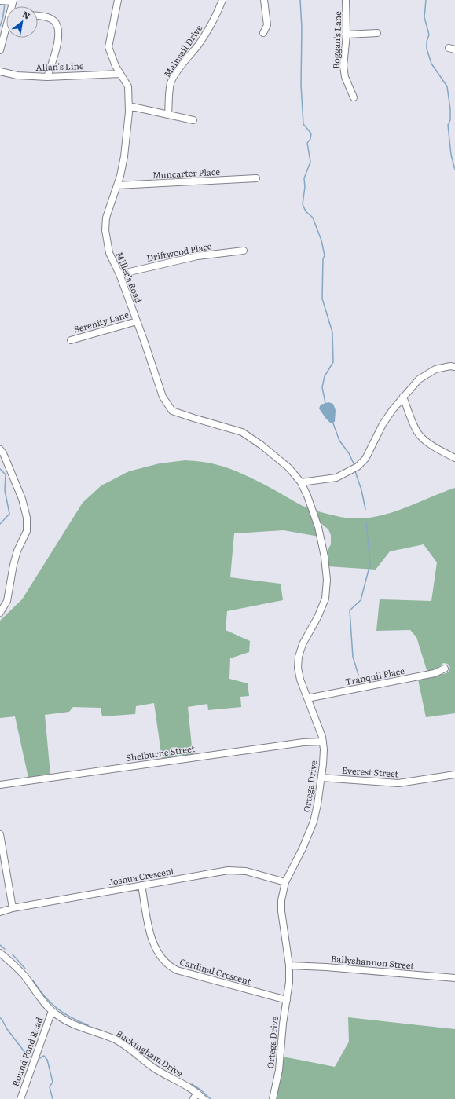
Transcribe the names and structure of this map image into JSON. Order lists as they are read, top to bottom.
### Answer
{
  "streets": {
    "street": [
      "Boggan's Lane",
      "Mainsail Drive",
      "Allan's Line",
      "Muncarter Place",
      "Driftwood Place",
      "Miller's Road",
      "Serenity Lane",
      "Tranquil Place",
      "Shelburne Street",
      "Everest Street",
      "Ortega Drive",
      "Joshua Crescent",
      "Ballyshannon Street",
      "Cardinal Crescent",
      "Round Pond Road",
      "Buckingham Drive"
    ]
  },
  "crossings": [
    ["Allan's Line", "Miller's Road"],
    ["Muncarter Place", "Miller's Road"],
    ["Driftwood Place", "Miller's Road"],
    ["Miller's Road", "Serenity Lane"],
    ["Miller's Road", "Ortega Drive"],
    ["Tranquil Place", "Ortega Drive"],
    ["Shelburne Street", "Ortega Drive"],
    ["Everest Street", "Ortega Drive"],
    ["Ortega Drive", "Joshua Crescent"],
    ["Ortega Drive", "Ballyshannon Street"],
    ["Ortega Drive", "Cardinal Crescent"],
    ["Joshua Crescent", "Cardinal Crescent"],
    ["Round Pond Road", "Buckingham Drive"]
  ],
  "north": "top right"
}
